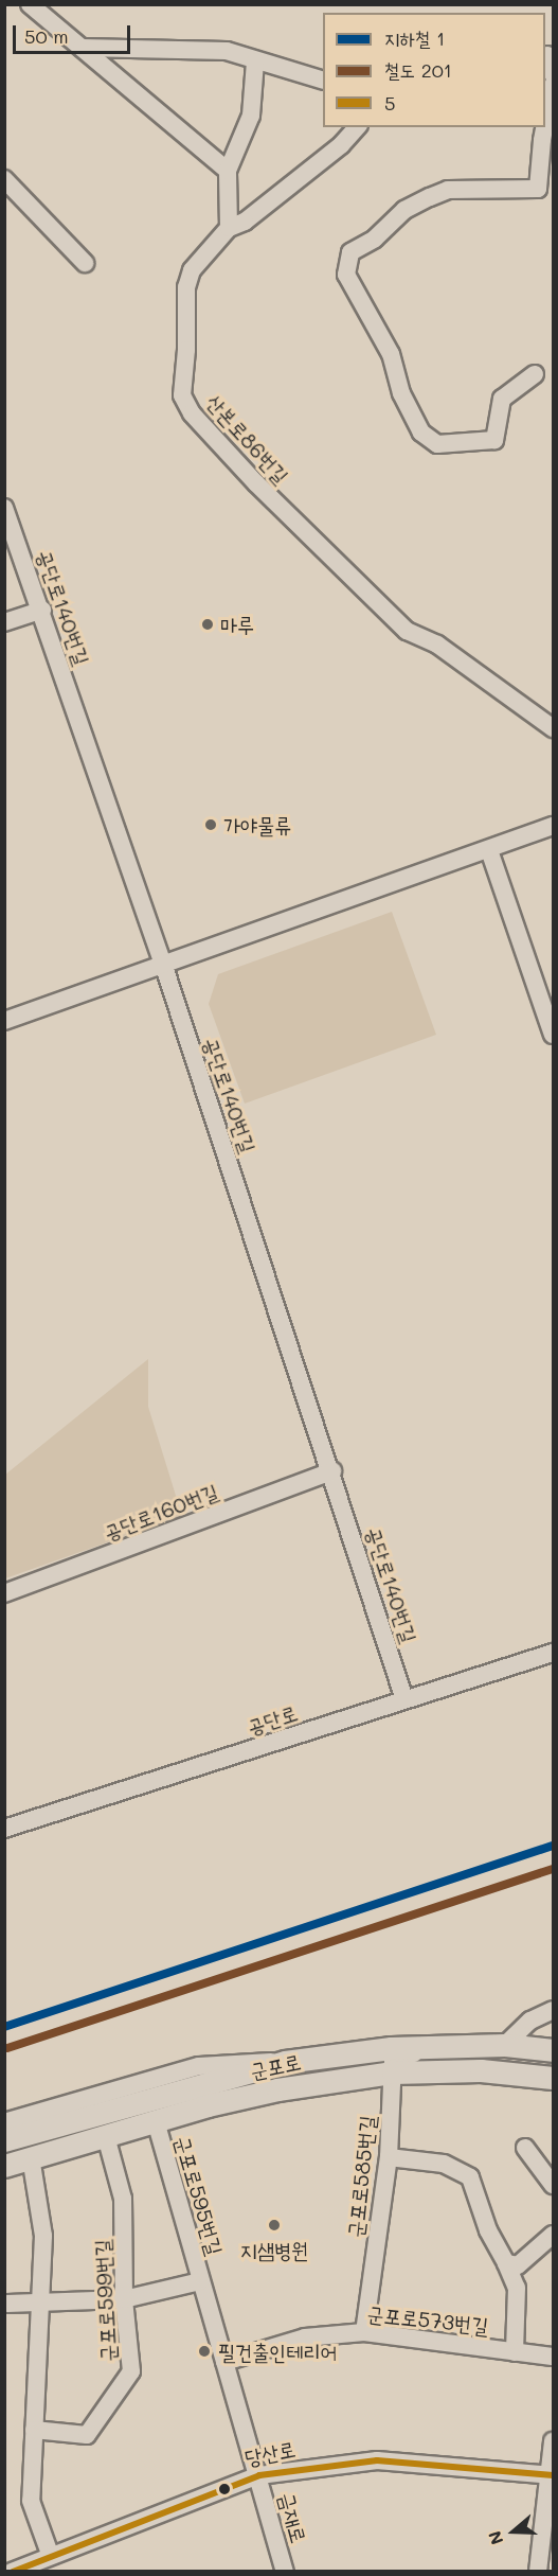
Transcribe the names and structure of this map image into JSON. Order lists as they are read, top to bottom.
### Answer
{
  "streets": {
    "main road": ["군포로"],
    "street": [
      "산본로86번길",
      "공단로140번길",
      "공단로160번길",
      "공단로",
      "군포로585번길",
      "군포로595번길",
      "군포로599번길",
      "군포로573번길",
      "당산로",
      "금재로"
    ]
  },
  "crossings": [
    ["공단로140번길", "공단로160번길"],
    ["공단로140번길", "공단로"],
    ["군포로", "군포로585번길"],
    ["군포로", "군포로595번길"],
    ["군포로", "군포로599번길"],
    ["군포로585번길", "군포로573번길"],
    ["군포로595번길", "군포로599번길"],
    ["군포로595번길", "군포로573번길"],
    ["군포로595번길", "당산로"],
    ["군포로595번길", "금재로"],
    ["당산로", "금재로"]
  ],
  "places": [
    "마루",
    "가야물류",
    "지샘병원",
    "필건출인테리어"
  ],
  "lines": ["metro line 1", "rail line 201", "transit line 5"],
  "legend": ["지하철 1", "철도 201", "5"],
  "scale_bar": "50 m",
  "north": "left"
}
